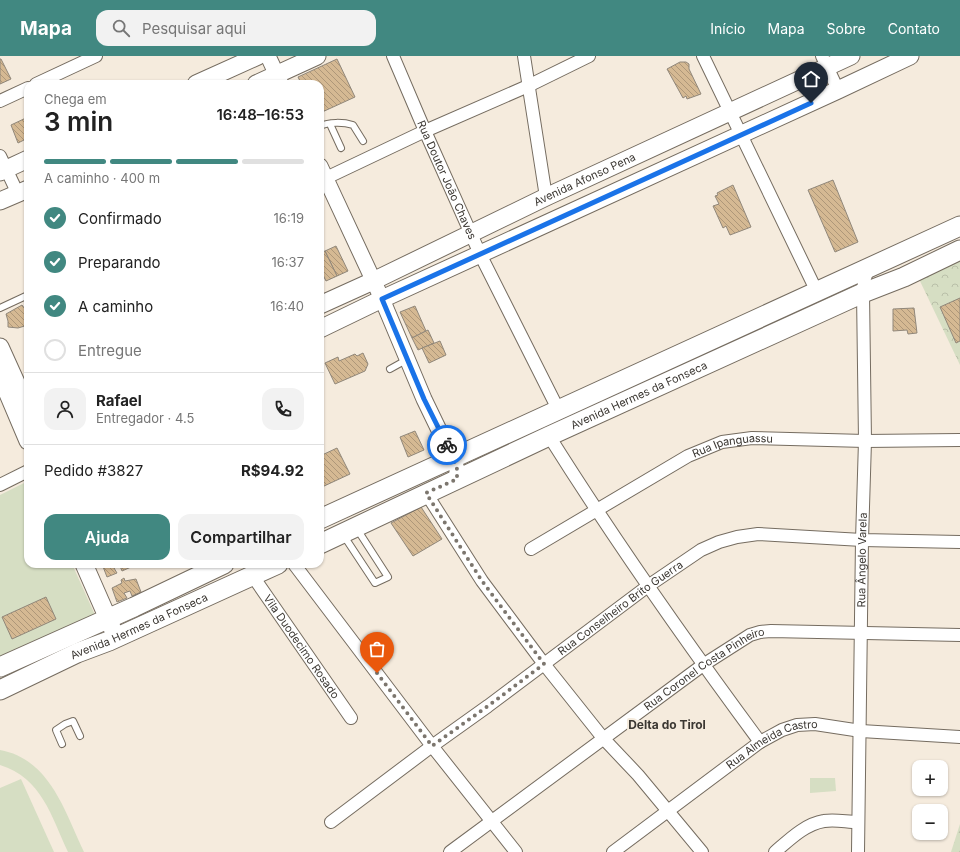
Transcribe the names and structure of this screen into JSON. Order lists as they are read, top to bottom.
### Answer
{
  "streets": {
    "main road": ["Avenida Afonso Pena", "Avenida Hermes da Fonseca"],
    "street": [
      "Rua Doutor João Chaves",
      "Rua Ipanguassu",
      "Rua Ângelo Varela",
      "Rua Conselheiro Brito Guerra",
      "Vila Duodecimo Rosado",
      "Rua Coronel Costa Pinheiro",
      "Rua Almeida Castro"
    ]
  },
  "crossings": [
    ["Avenida Afonso Pena", "Rua Doutor João Chaves"],
    ["Rua Doutor João Chaves", "Avenida Hermes da Fonseca"],
    ["Avenida Hermes da Fonseca", "Rua Ângelo Varela"],
    ["Avenida Hermes da Fonseca", "Vila Duodecimo Rosado"],
    ["Rua Ipanguassu", "Rua Ângelo Varela"],
    ["Rua Ângelo Varela", "Rua Conselheiro Brito Guerra"],
    ["Rua Ângelo Varela", "Rua Coronel Costa Pinheiro"],
    ["Rua Ângelo Varela", "Rua Almeida Castro"]
  ],
  "districts": ["Delta do Tirol"],
  "page": {
    "header": "Mapa",
    "search": "Pesquisar aqui",
    "nav": [
      "Início",
      "Mapa",
      "Sobre",
      "Contato"
    ],
    "heading": ["3 min", "Chega em", "16:48–16:53"],
    "panel": [
      "Rafael",
      "Entregador · 4.5",
      "Pedido #3827",
      "R$94.92"
    ],
    "bar": "A caminho · 400 m",
    "list": [
      ["Confirmado", "16:19"],
      ["Preparando", "16:37"],
      ["A caminho", "16:40"],
      "Entregue"
    ],
    "buttons": ["Ajuda", "Compartilhar"],
    "map_buttons": ["+", "−"]
  }
}
